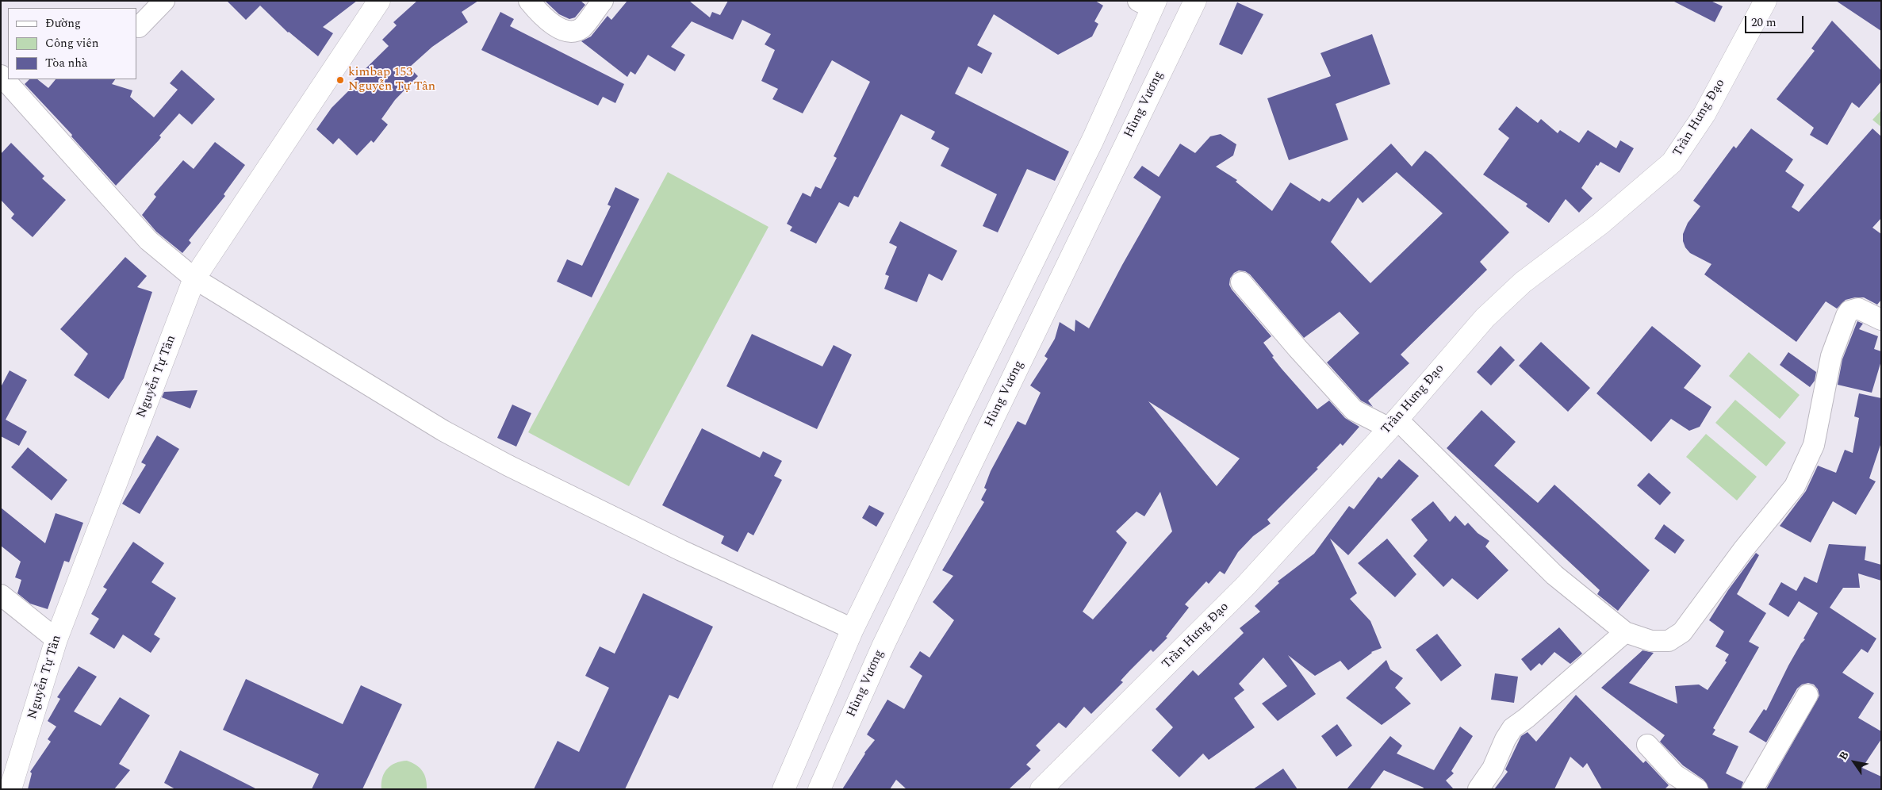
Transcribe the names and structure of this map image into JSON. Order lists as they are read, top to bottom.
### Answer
{
  "streets": {
    "street": ["Hùng Vương", "Trần Hưng Đạo", "Nguyễn Tự Tân"]
  },
  "places": ["kimbap 153 Nguyễn Tự Tân"],
  "legend": ["Đường", "Công viên", "Tòa nhà"],
  "scale_bar": "20 m",
  "north": "top left"
}
